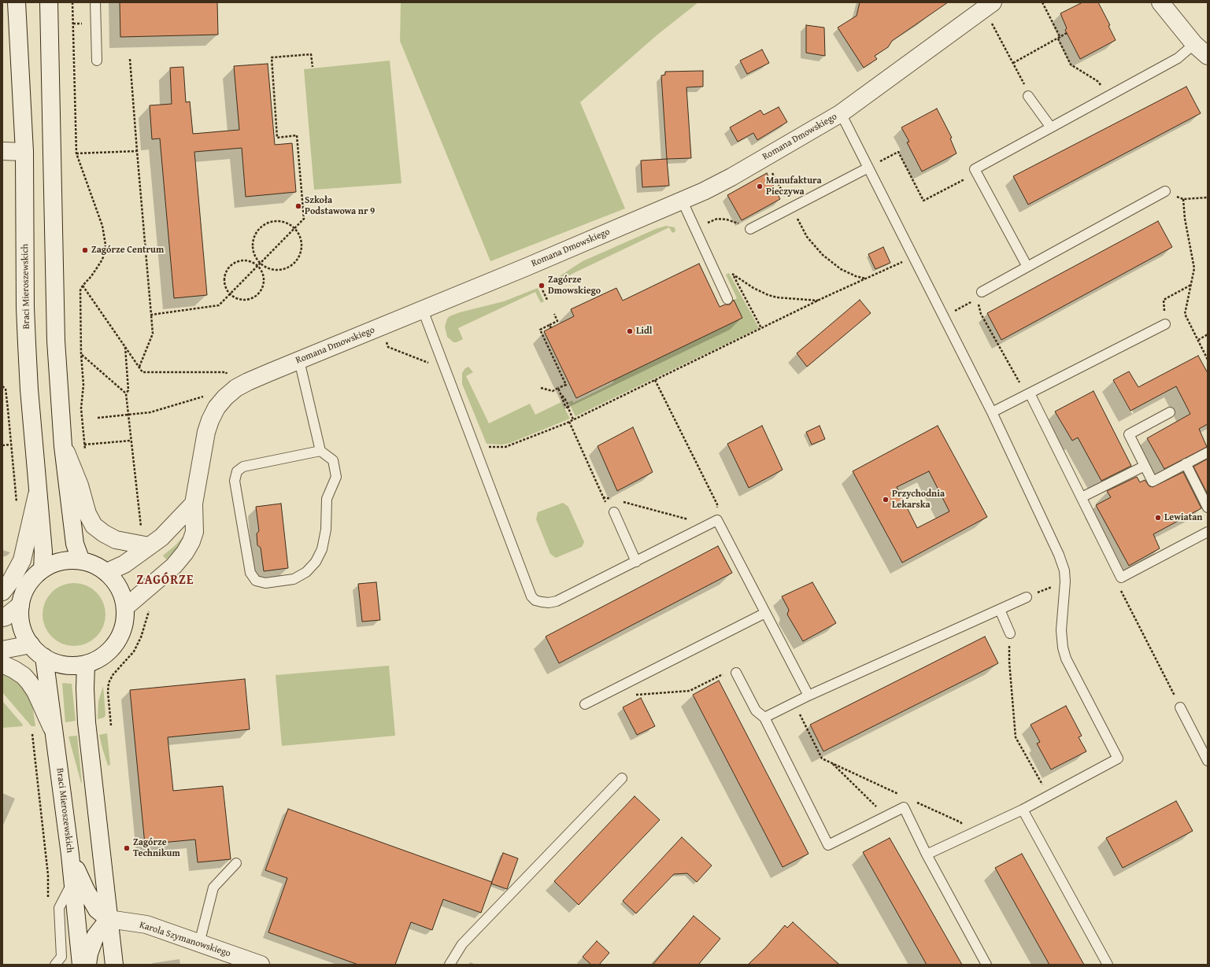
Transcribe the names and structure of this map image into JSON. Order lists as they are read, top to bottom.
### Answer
{
  "streets": {
    "main road": ["Romana Dmowskiego", "Braci Mieroszewskich", "Karola Szymanowskiego"]
  },
  "crossings": [
    ["Romana Dmowskiego", "Braci Mieroszewskich"]
  ],
  "districts": ["ZAGÓRZE"],
  "places": [
    "Manufaktura Pieczywa",
    "Szkoła Podstawowa nr 9",
    "Zagórze Centrum",
    "Zagórze Dmowskiego",
    "Lidl",
    "Przychodnia Lekarska",
    "Lewiatan",
    "Zagórze Technikum"
  ]
}
